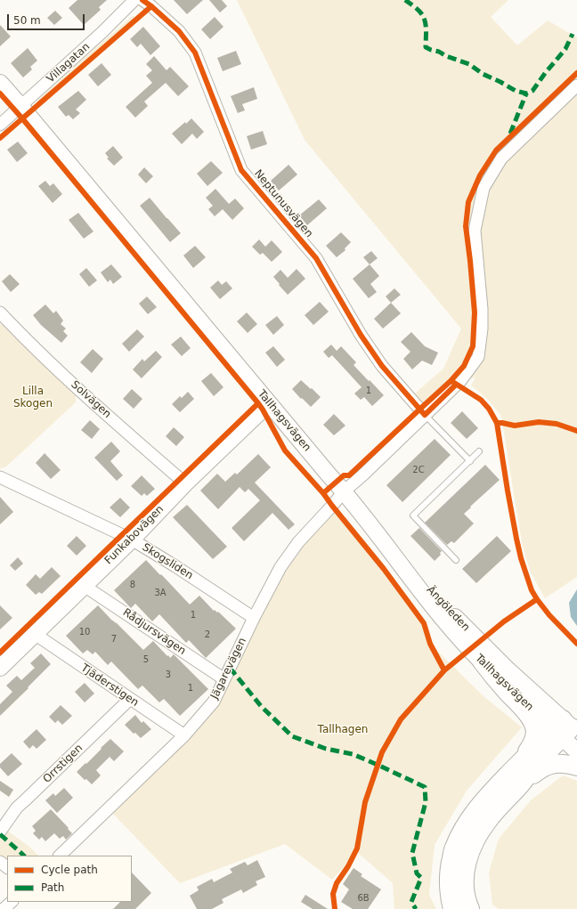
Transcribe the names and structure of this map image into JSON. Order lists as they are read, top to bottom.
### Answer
{
  "streets": {
    "main road": ["Tallhagsvägen", "Funkabovägen", "Ängöleden"],
    "street": [
      "Villagatan",
      "Neptunusvägen",
      "Solvägen",
      "Skogsliden",
      "Rådjursvägen",
      "Jägarevägen",
      "Tjäderstigen",
      "Orrstigen"
    ]
  },
  "crossings": [
    ["Villagatan", "Tallhagsvägen"],
    ["Neptunusvägen", "Jägarevägen"],
    ["Solvägen", "Funkabovägen"],
    ["Tallhagsvägen", "Funkabovägen"],
    ["Tallhagsvägen", "Ängöleden"],
    ["Tallhagsvägen", "Jägarevägen"],
    ["Funkabovägen", "Skogsliden"],
    ["Funkabovägen", "Rådjursvägen"],
    ["Funkabovägen", "Tjäderstigen"],
    ["Skogsliden", "Jägarevägen"],
    ["Rådjursvägen", "Jägarevägen"],
    ["Jägarevägen", "Tjäderstigen"],
    ["Tjäderstigen", "Orrstigen"]
  ],
  "parks": ["Lilla Skogen", "Tallhagen"],
  "house_numbers": [
    "1",
    "2C",
    "8",
    "3A",
    "1",
    "10",
    "2",
    "7",
    "5",
    "3",
    "1",
    "6B"
  ],
  "legend": ["Cycle path", "Path"],
  "scale_bar": "50 m"
}
